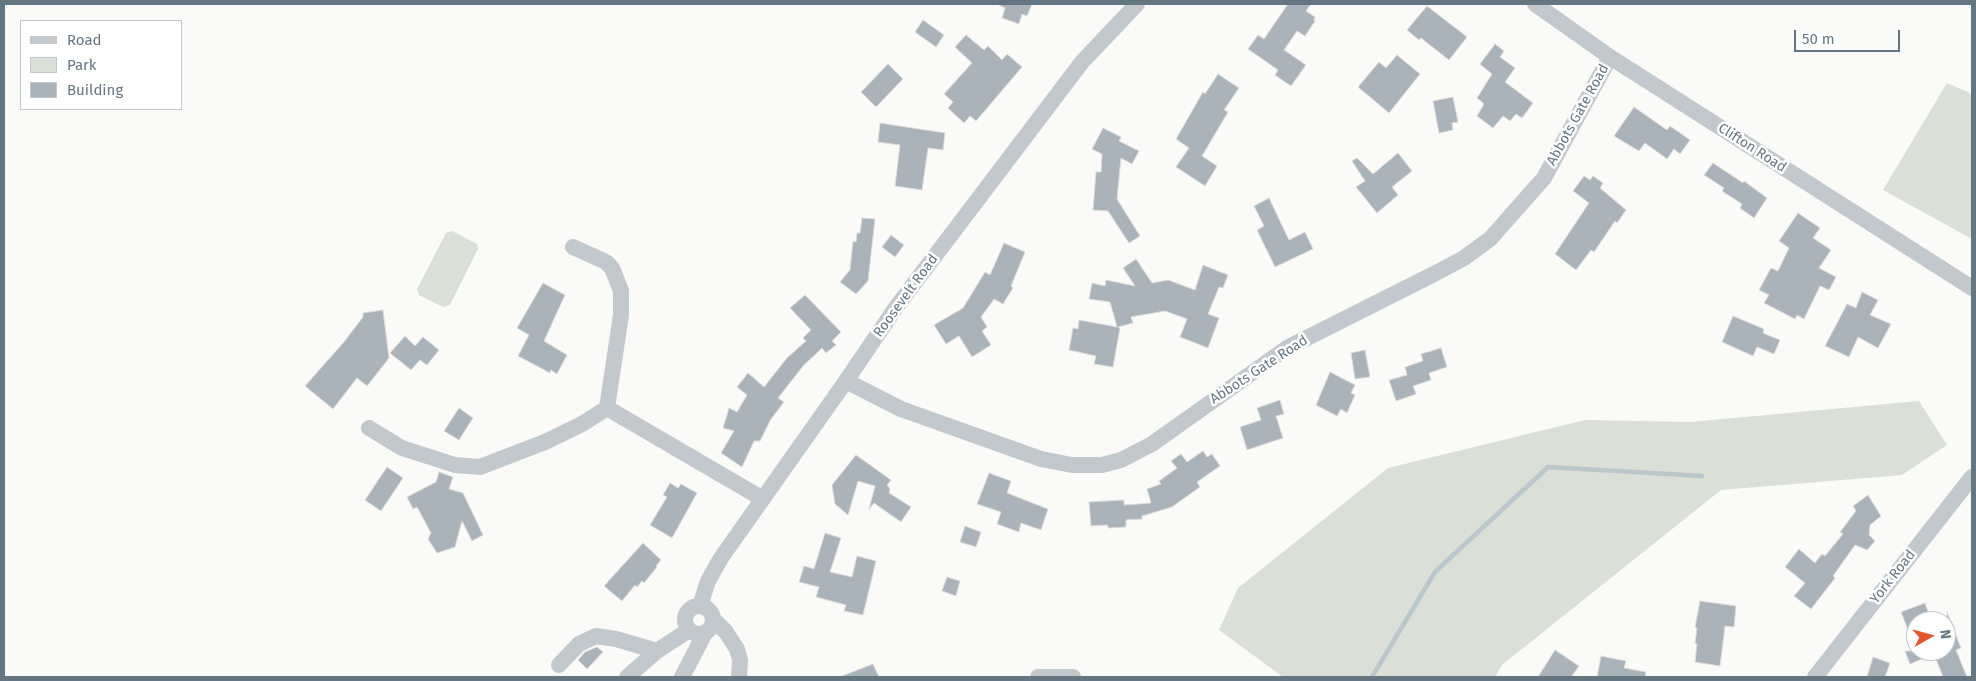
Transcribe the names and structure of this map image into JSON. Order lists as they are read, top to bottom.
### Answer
{
  "streets": {
    "street": [
      "Abbots Gate Road",
      "Clifton Road",
      "Roosevelt Road",
      "York Road"
    ]
  },
  "crossings": [
    ["Abbots Gate Road", "Clifton Road"],
    ["Abbots Gate Road", "Roosevelt Road"]
  ],
  "legend": ["Road", "Park", "Building"],
  "scale_bar": "50 m",
  "north": "right"
}
